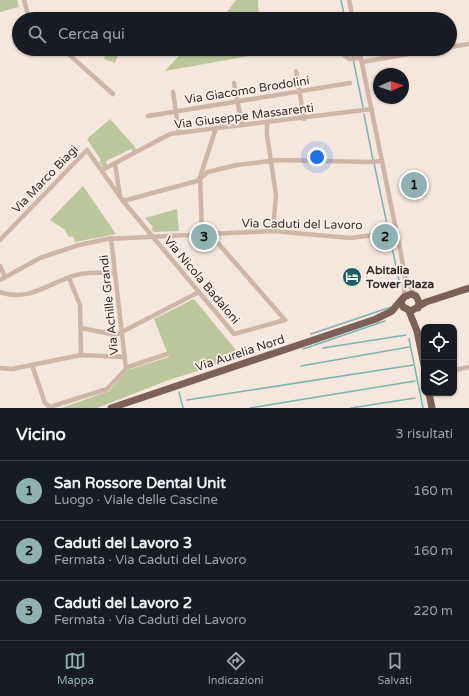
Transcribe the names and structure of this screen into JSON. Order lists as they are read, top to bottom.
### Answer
{
  "streets": {
    "main road": ["Via Aurelia Nord"],
    "street": [
      "Via Giacomo Brodolini",
      "Via Giuseppe Massarenti",
      "Via Marco Biagi",
      "Via Caduti del Lavoro",
      "Via Nicola Badaloni",
      "Via Achille Grandi"
    ]
  },
  "crossings": [
    ["Via Giuseppe Massarenti", "Via Nicola Badaloni"],
    ["Via Marco Biagi", "Via Nicola Badaloni"],
    ["Via Caduti del Lavoro", "Via Nicola Badaloni"],
    ["Via Caduti del Lavoro", "Via Achille Grandi"]
  ],
  "places": {
    "hotel": ["Abitalia Tower Plaza"]
  },
  "north": "right",
  "page": {
    "search": "Cerca qui",
    "pins": ["1", "2", "3"],
    "heading": ["Vicino", "3 risultati"],
    "list": [
      {
        "mark": "1",
        "name": "San Rossore Dental Unit",
        "note": "Luogo · Viale delle Cascine",
        "value": "160 m"
      },
      {
        "mark": "2",
        "name": "Caduti del Lavoro 3",
        "note": "Fermata · Via Caduti del Lavoro",
        "value": "160 m"
      },
      {
        "mark": "3",
        "name": "Caduti del Lavoro 2",
        "note": "Fermata · Via Caduti del Lavoro",
        "value": "220 m"
      }
    ],
    "nav": ["Mappa", "Indicazioni", "Salvati"]
  }
}
